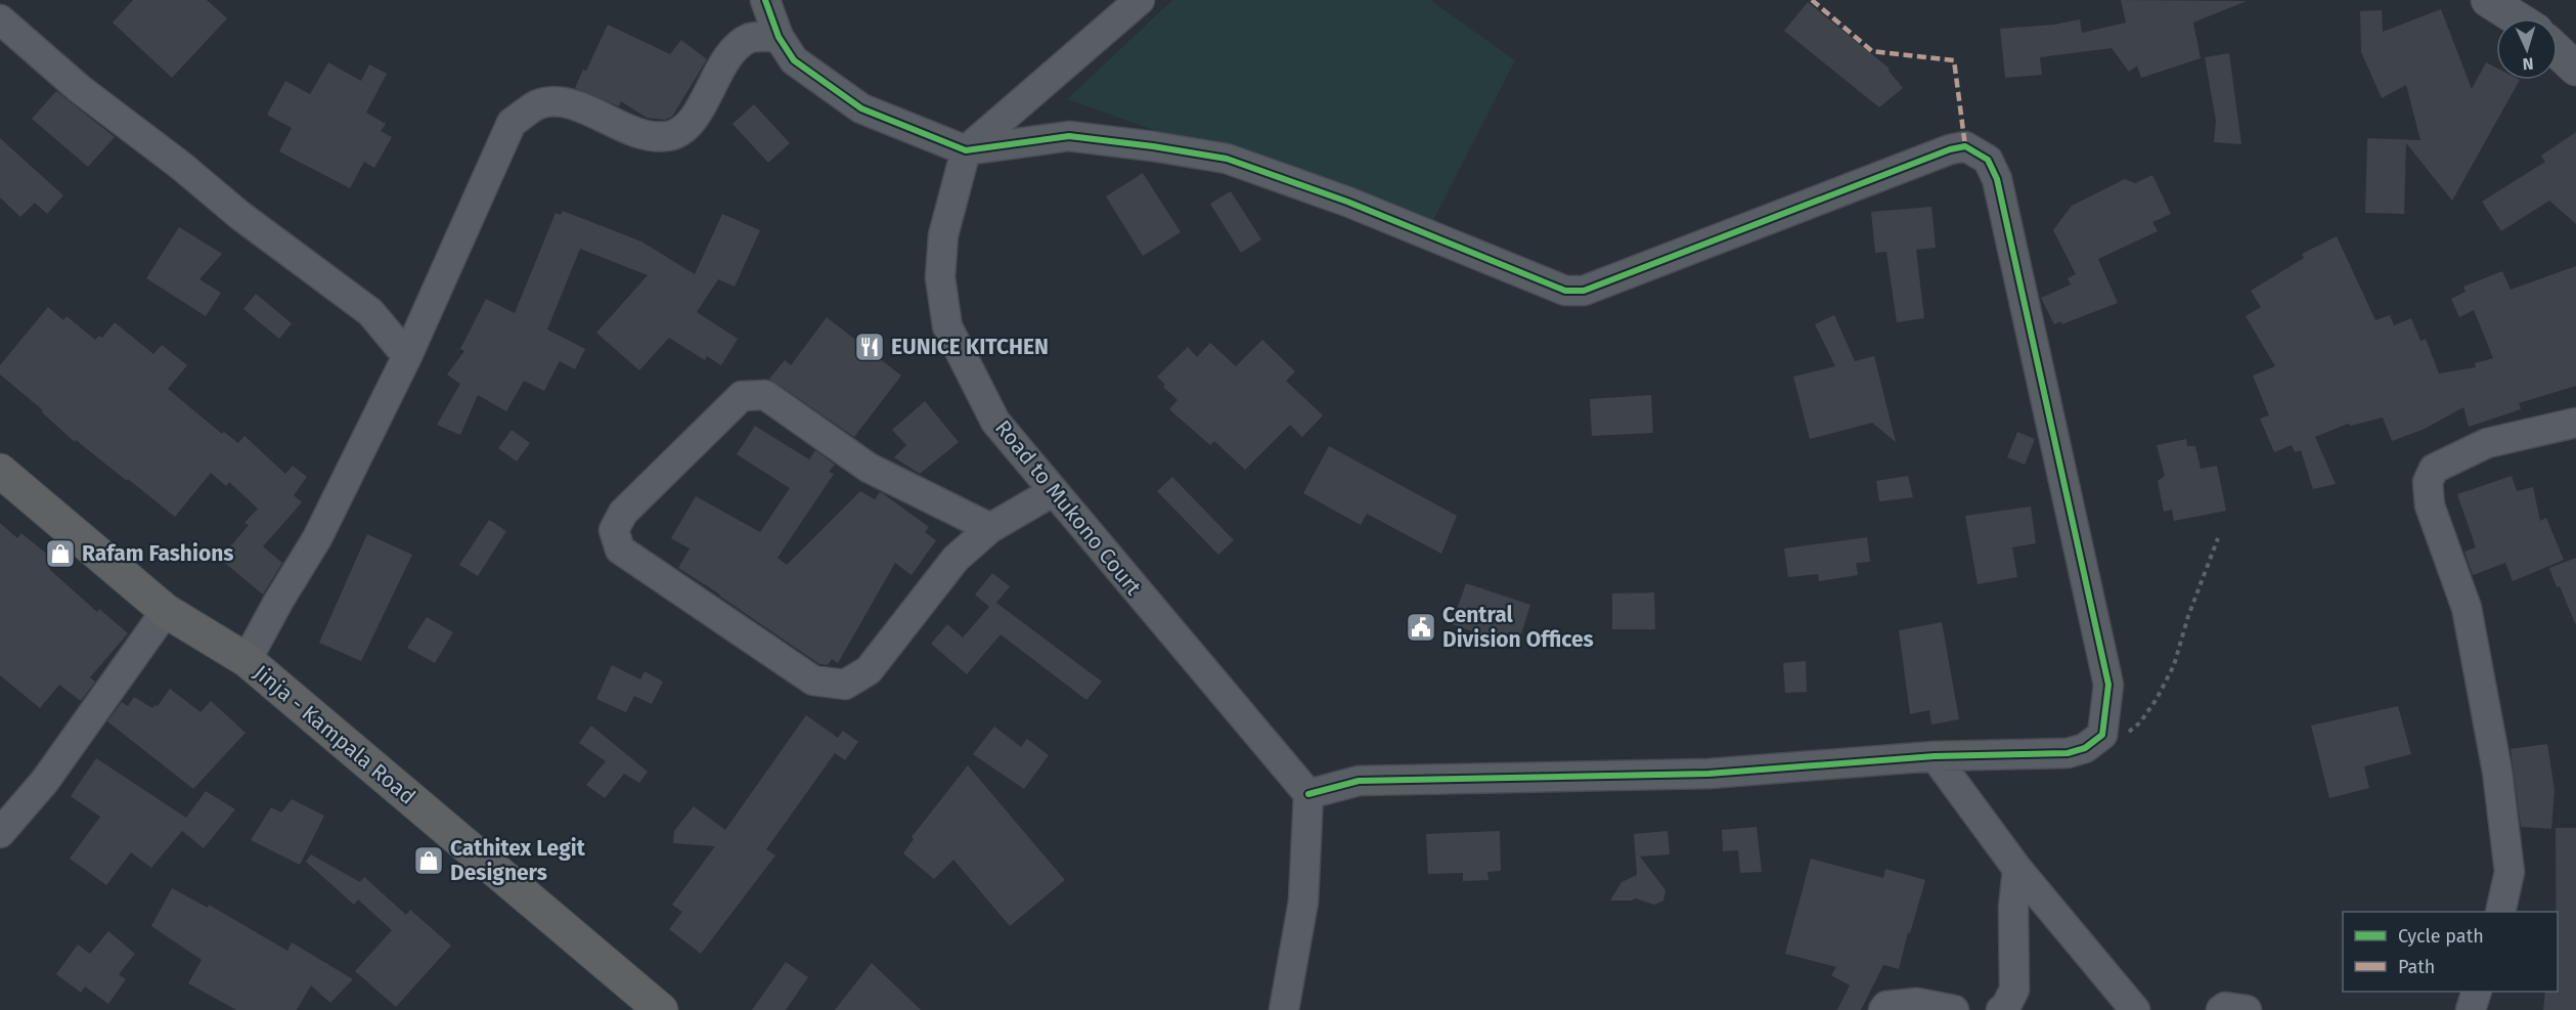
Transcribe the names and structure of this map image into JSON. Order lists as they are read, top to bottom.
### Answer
{
  "streets": {
    "highway": ["Jinja - Kampala Road"],
    "street": ["Road to Mukono Court"]
  },
  "places": {
    "restaurant": ["EUNICE KITCHEN"],
    "shop": ["Rafam Fashions", "Cathitex Legit Designers"],
    "public building": ["Central Division Offices"]
  },
  "legend": ["Cycle path", "Path"],
  "north": "bottom"
}
